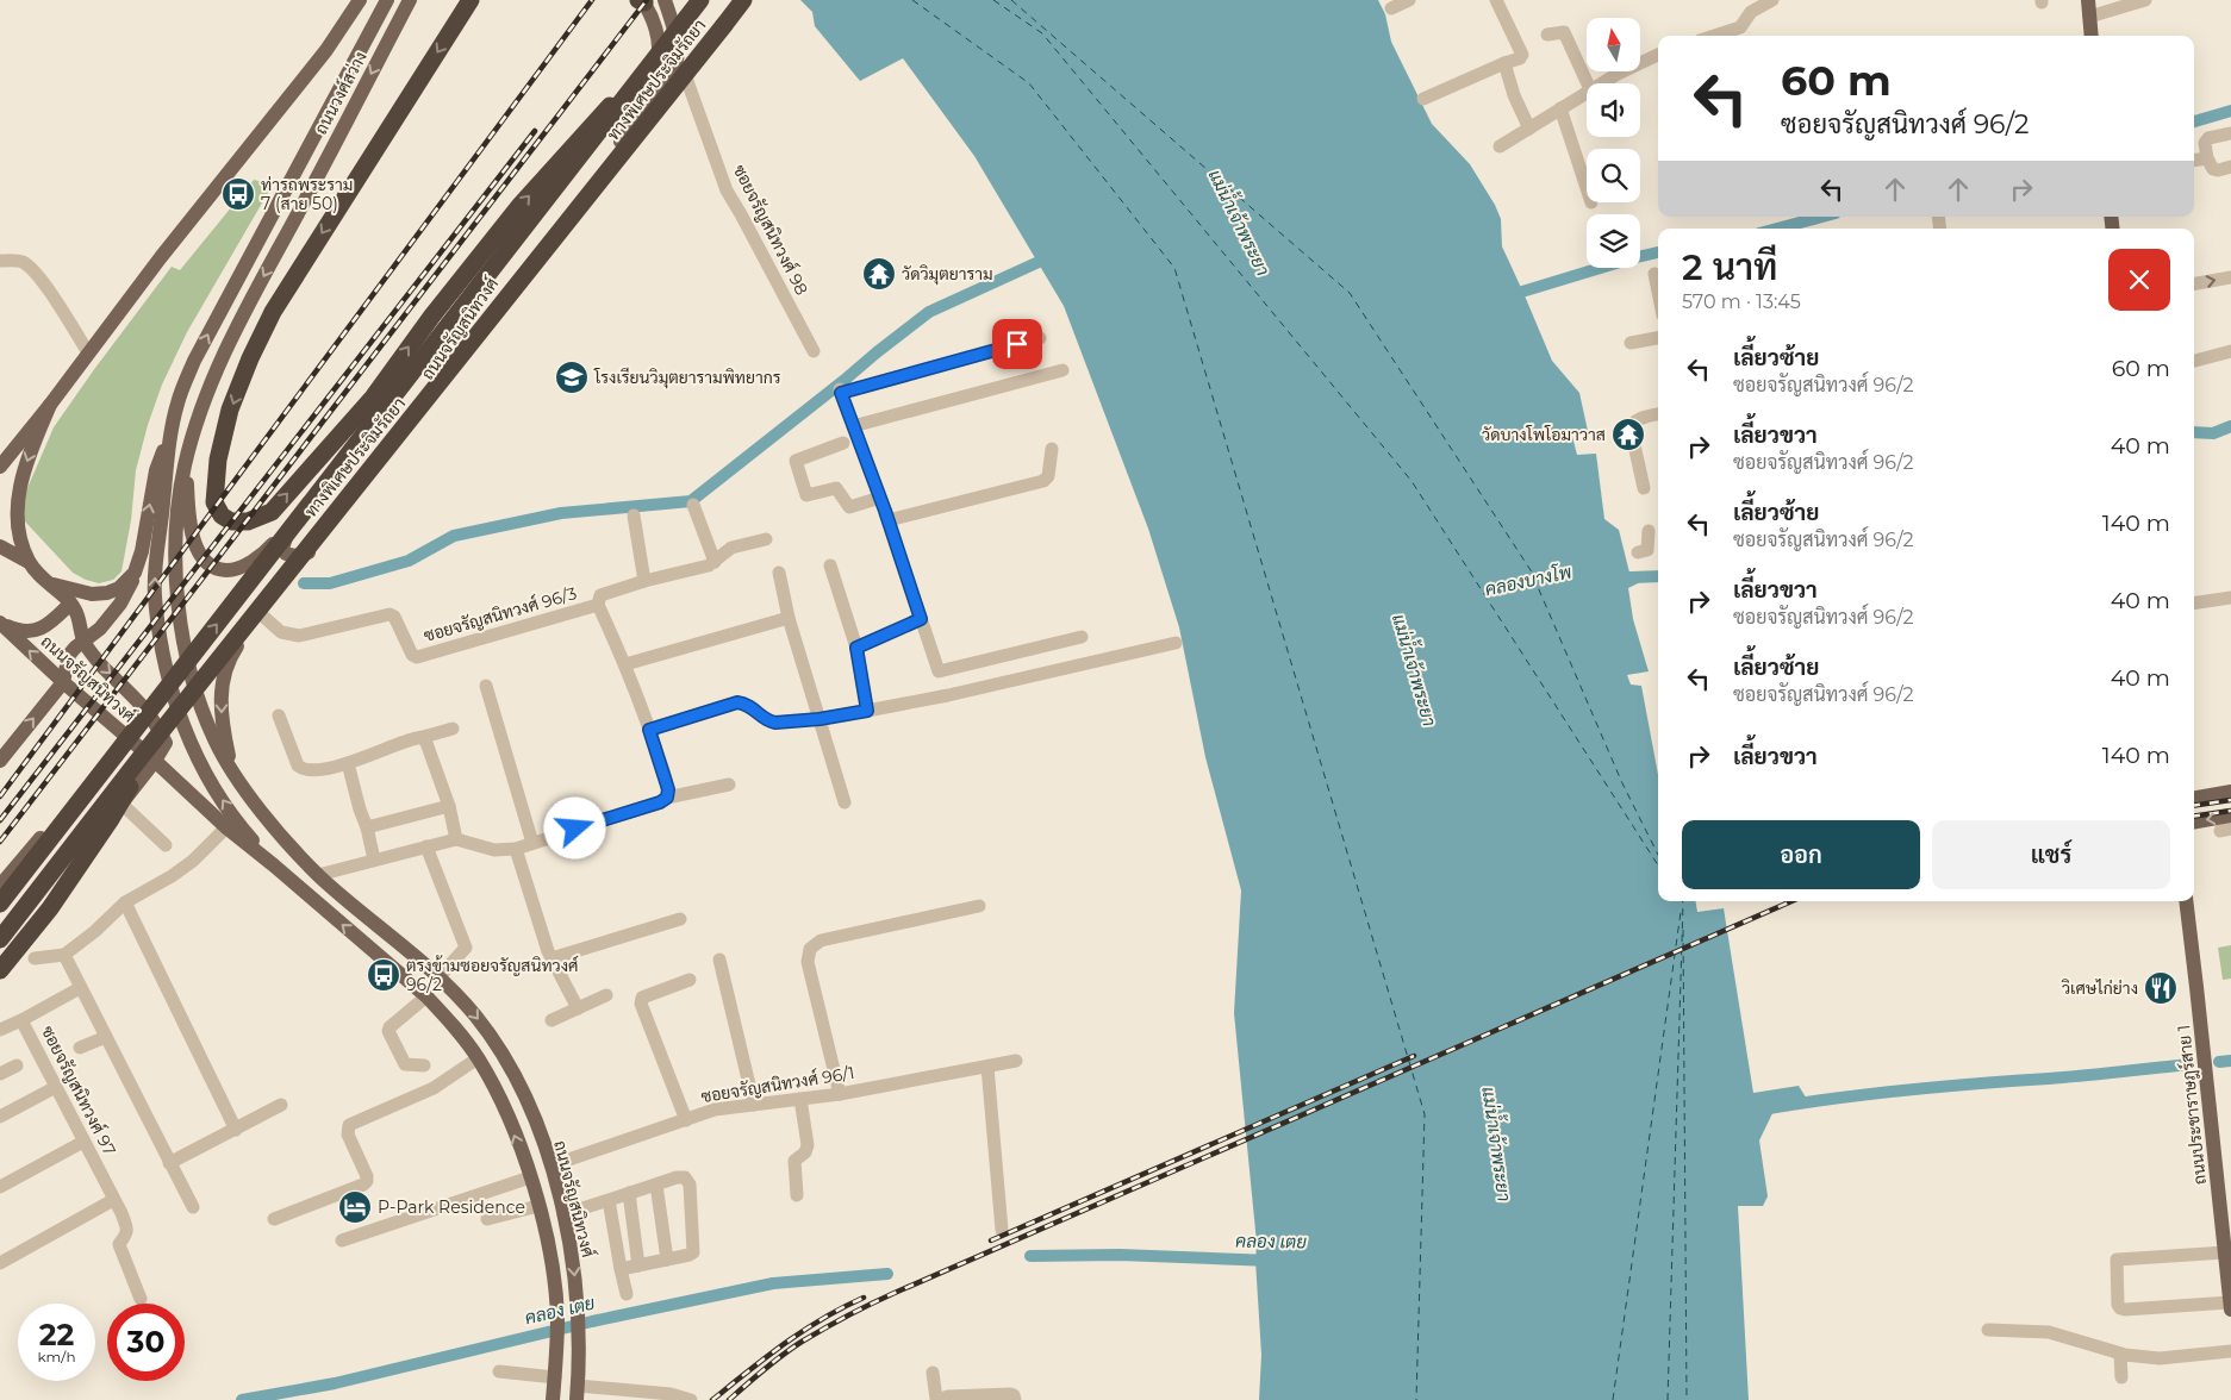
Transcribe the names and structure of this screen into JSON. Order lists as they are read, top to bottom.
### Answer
{
  "streets": {
    "highway": ["ทางพิเศษประจิมรัถยา"],
    "main road": ["ถนนวงศ์สว่าง", "ถนนจรัญสนิทวงศ์", "ถนนประชาราษฎร์สาย 1"],
    "street": [
      "ซอยจรัญสนิทวงศ์ 98",
      "ซอยจรัญสนิทวงศ์ 96/3",
      "ซอยจรัญสนิทวงศ์ 96/1",
      "ซอยจรัญสนิทวงศ์ 97"
    ]
  },
  "crossings": [
    ["ทางพิเศษประจิมรัถยา", "ถนนจรัญสนิทวงศ์"],
    ["ถนนวงศ์สว่าง", "ถนนจรัญสนิทวงศ์"],
    ["ซอยจรัญสนิทวงศ์ 98", "ถนนจรัญสนิทวงศ์"],
    ["ถนนจรัญสนิทวงศ์", "ซอยจรัญสนิทวงศ์ 96/3"],
    ["ถนนจรัญสนิทวงศ์", "ซอยจรัญสนิทวงศ์ 96/1"]
  ],
  "water": ["แม่น้ำเจ้าพระยา", "คลองบางโพ", "คลอง เตย"],
  "places": {
    "bus stop": ["ท่ารถพระราม 7 (สาย 50)", "ตรงข้ามซอยจรัญสนิทวงศ์ 96/2"],
    "temple": ["วัดวิมุตยาราม", "วัดบางโพโอมาวาส"],
    "school or university": ["โรงเรียนวิมุตยารามพิทยากร"],
    "restaurant": ["วิเศษไก่ย่าง"],
    "hotel": ["P-Park Residence"]
  },
  "north": "top",
  "page": {
    "turn": ["60 m", "ซอยจรัญสนิทวงศ์ 96/2"],
    "heading": ["2 นาที", "570 m · 13:45"],
    "list": [
      {
        "name": "เลี้ยวซ้าย",
        "note": "ซอยจรัญสนิทวงศ์ 96/2",
        "value": "60 m"
      },
      {
        "name": "เลี้ยวขวา",
        "note": "ซอยจรัญสนิทวงศ์ 96/2",
        "value": "40 m"
      },
      {
        "name": "เลี้ยวซ้าย",
        "note": "ซอยจรัญสนิทวงศ์ 96/2",
        "value": "140 m"
      },
      {
        "name": "เลี้ยวขวา",
        "note": "ซอยจรัญสนิทวงศ์ 96/2",
        "value": "40 m"
      },
      {
        "name": "เลี้ยวซ้าย",
        "note": "ซอยจรัญสนิทวงศ์ 96/2",
        "value": "40 m"
      },
      {
        "name": "เลี้ยวขวา",
        "value": "140 m"
      }
    ],
    "buttons": ["ออก", "แชร์"],
    "speed": "22 km/h",
    "limit": "30"
  }
}
